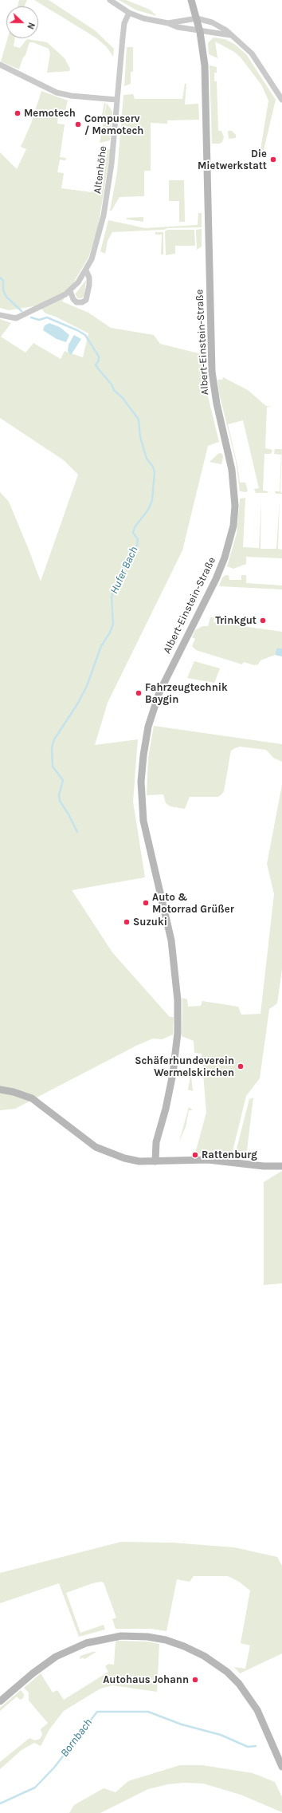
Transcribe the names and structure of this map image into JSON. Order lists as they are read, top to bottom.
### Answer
{
  "streets": {
    "street": ["Altenhöhe", "Albert-Einstein-Straße"]
  },
  "water": ["Hufer Bach", "Bornbach"],
  "places": [
    "Memotech",
    "Compuserv / Memotech",
    "Die Mietwerkstatt",
    "Trinkgut",
    "Fahrzeugtechnik Baygin",
    "Auto & Motorrad Grüßer",
    "Suzuki",
    "Schäferhundeverein Wermelskirchen",
    "Rattenburg",
    "Autohaus Johann"
  ],
  "north": "right"
}
